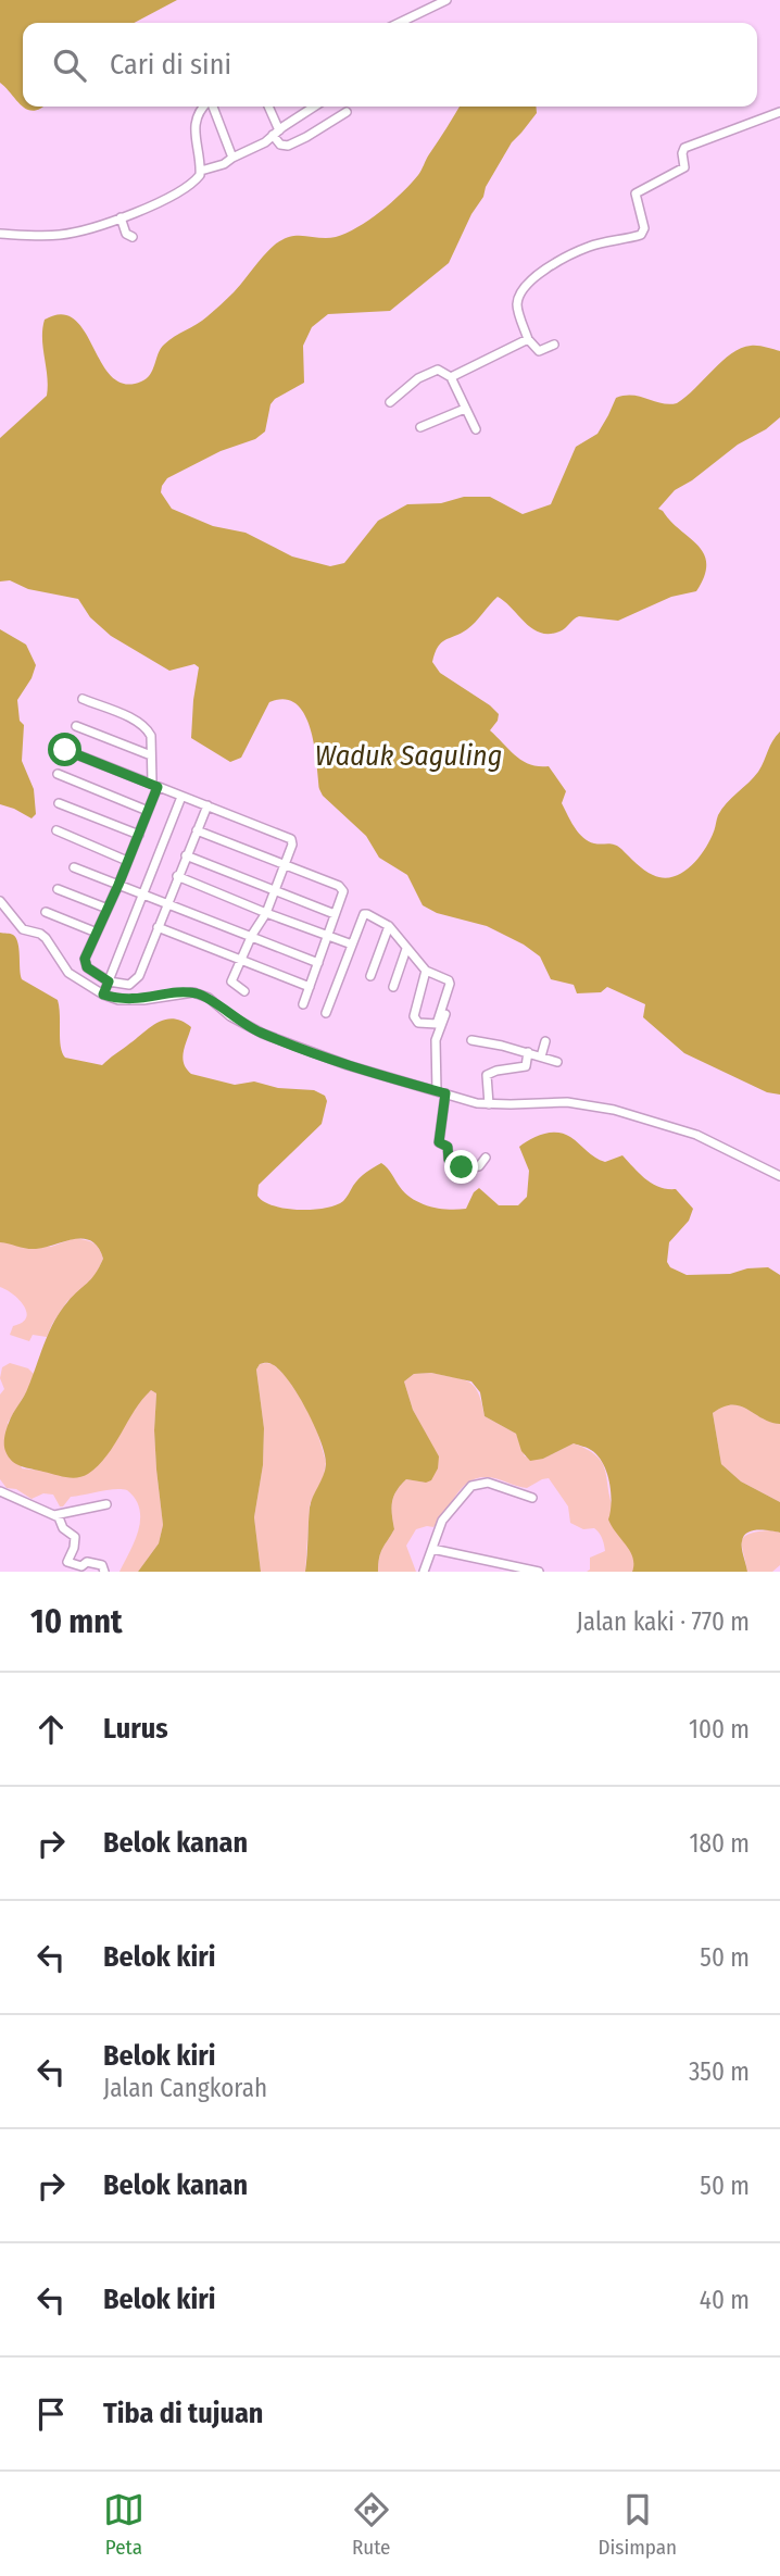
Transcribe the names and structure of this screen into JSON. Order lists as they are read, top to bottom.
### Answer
{
  "water": ["Waduk Saguling"],
  "page": {
    "search": "Cari di sini",
    "heading": ["10 mnt", "Jalan kaki · 770 m"],
    "list": [
      ["Lurus", "100 m"],
      ["Belok kanan", "180 m"],
      ["Belok kiri", "50 m"],
      ["Belok kiri", "Jalan Cangkorah", "350 m"],
      ["Belok kanan", "50 m"],
      ["Belok kiri", "40 m"],
      "Tiba di tujuan"
    ],
    "nav": ["Peta", "Rute", "Disimpan"]
  }
}
